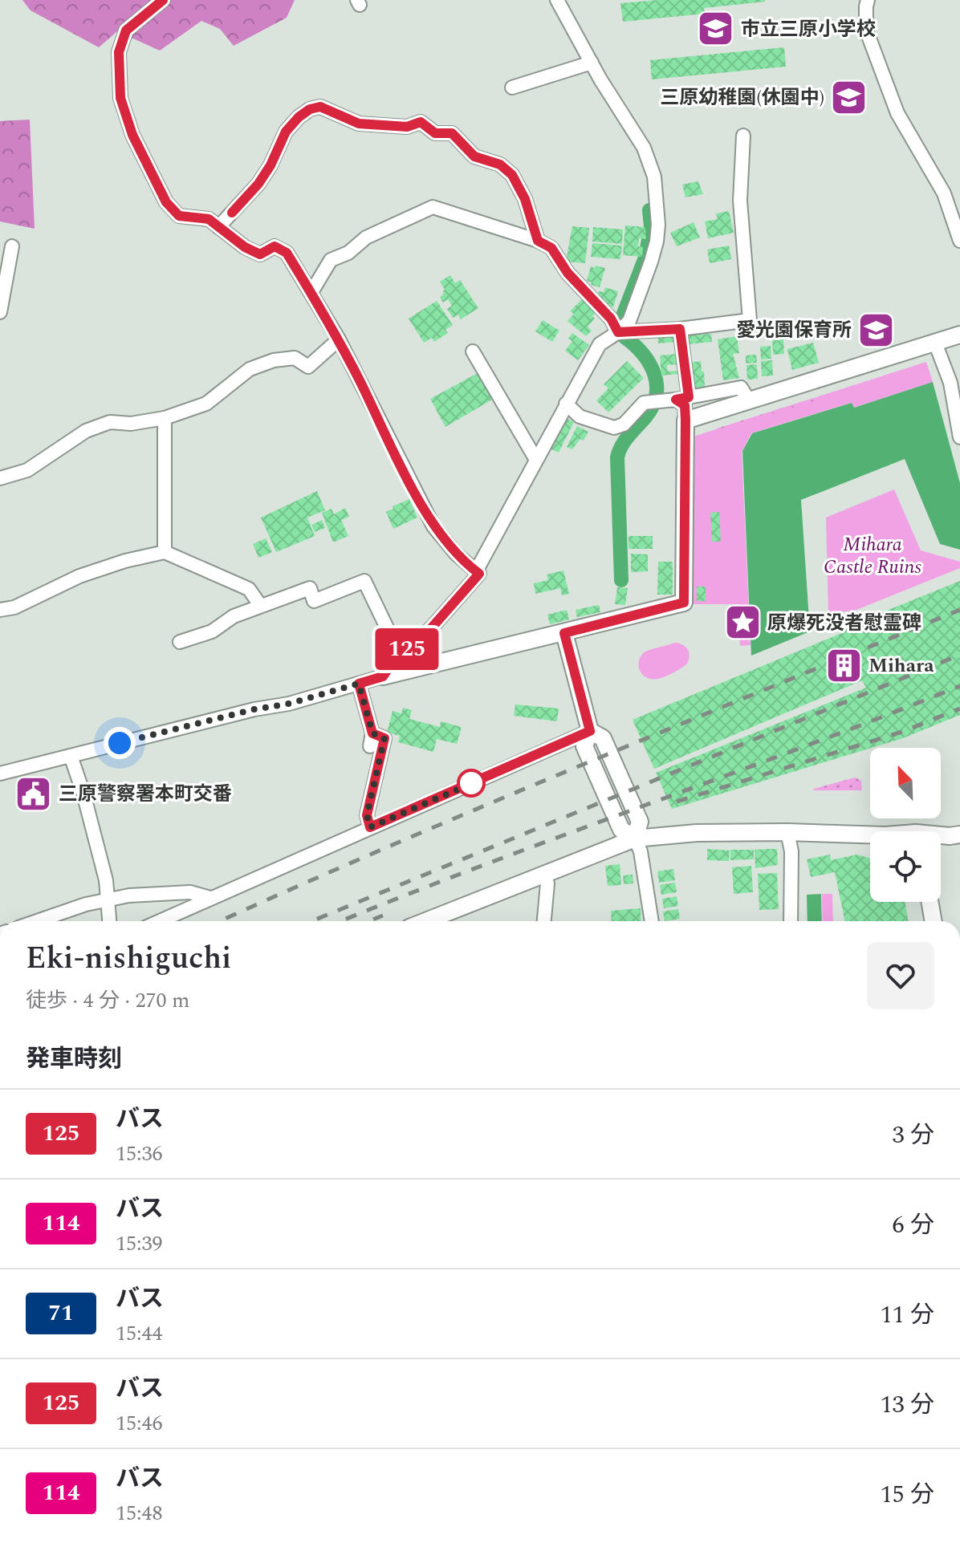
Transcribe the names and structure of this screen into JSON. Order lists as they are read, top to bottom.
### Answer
{
  "parks": ["Mihara Castle Ruins"],
  "places": {
    "school or university": ["市立三原小学校", "三原幼稚園(休園中)", "愛光園保育所"],
    "place": ["原爆死没者慰霊碑"],
    "building": ["Mihara"],
    "public building": ["三原警察署本町交番"]
  },
  "lines": ["bus line 125"],
  "north": "top left",
  "page": {
    "on_map": "125",
    "heading": [
      ["Eki-nishiguchi", "徒歩 · 4 分 · 270 m"],
      "発車時刻"
    ],
    "list": [
      {
        "mark": "125",
        "name": "バス",
        "note": "15:36",
        "value": "3 分"
      },
      {
        "mark": "114",
        "name": "バス",
        "note": "15:39",
        "value": "6 分"
      },
      {
        "mark": "71",
        "name": "バス",
        "note": "15:44",
        "value": "11 分"
      },
      {
        "mark": "125",
        "name": "バス",
        "note": "15:46",
        "value": "13 分"
      },
      {
        "mark": "114",
        "name": "バス",
        "note": "15:48",
        "value": "15 分"
      }
    ]
  }
}
